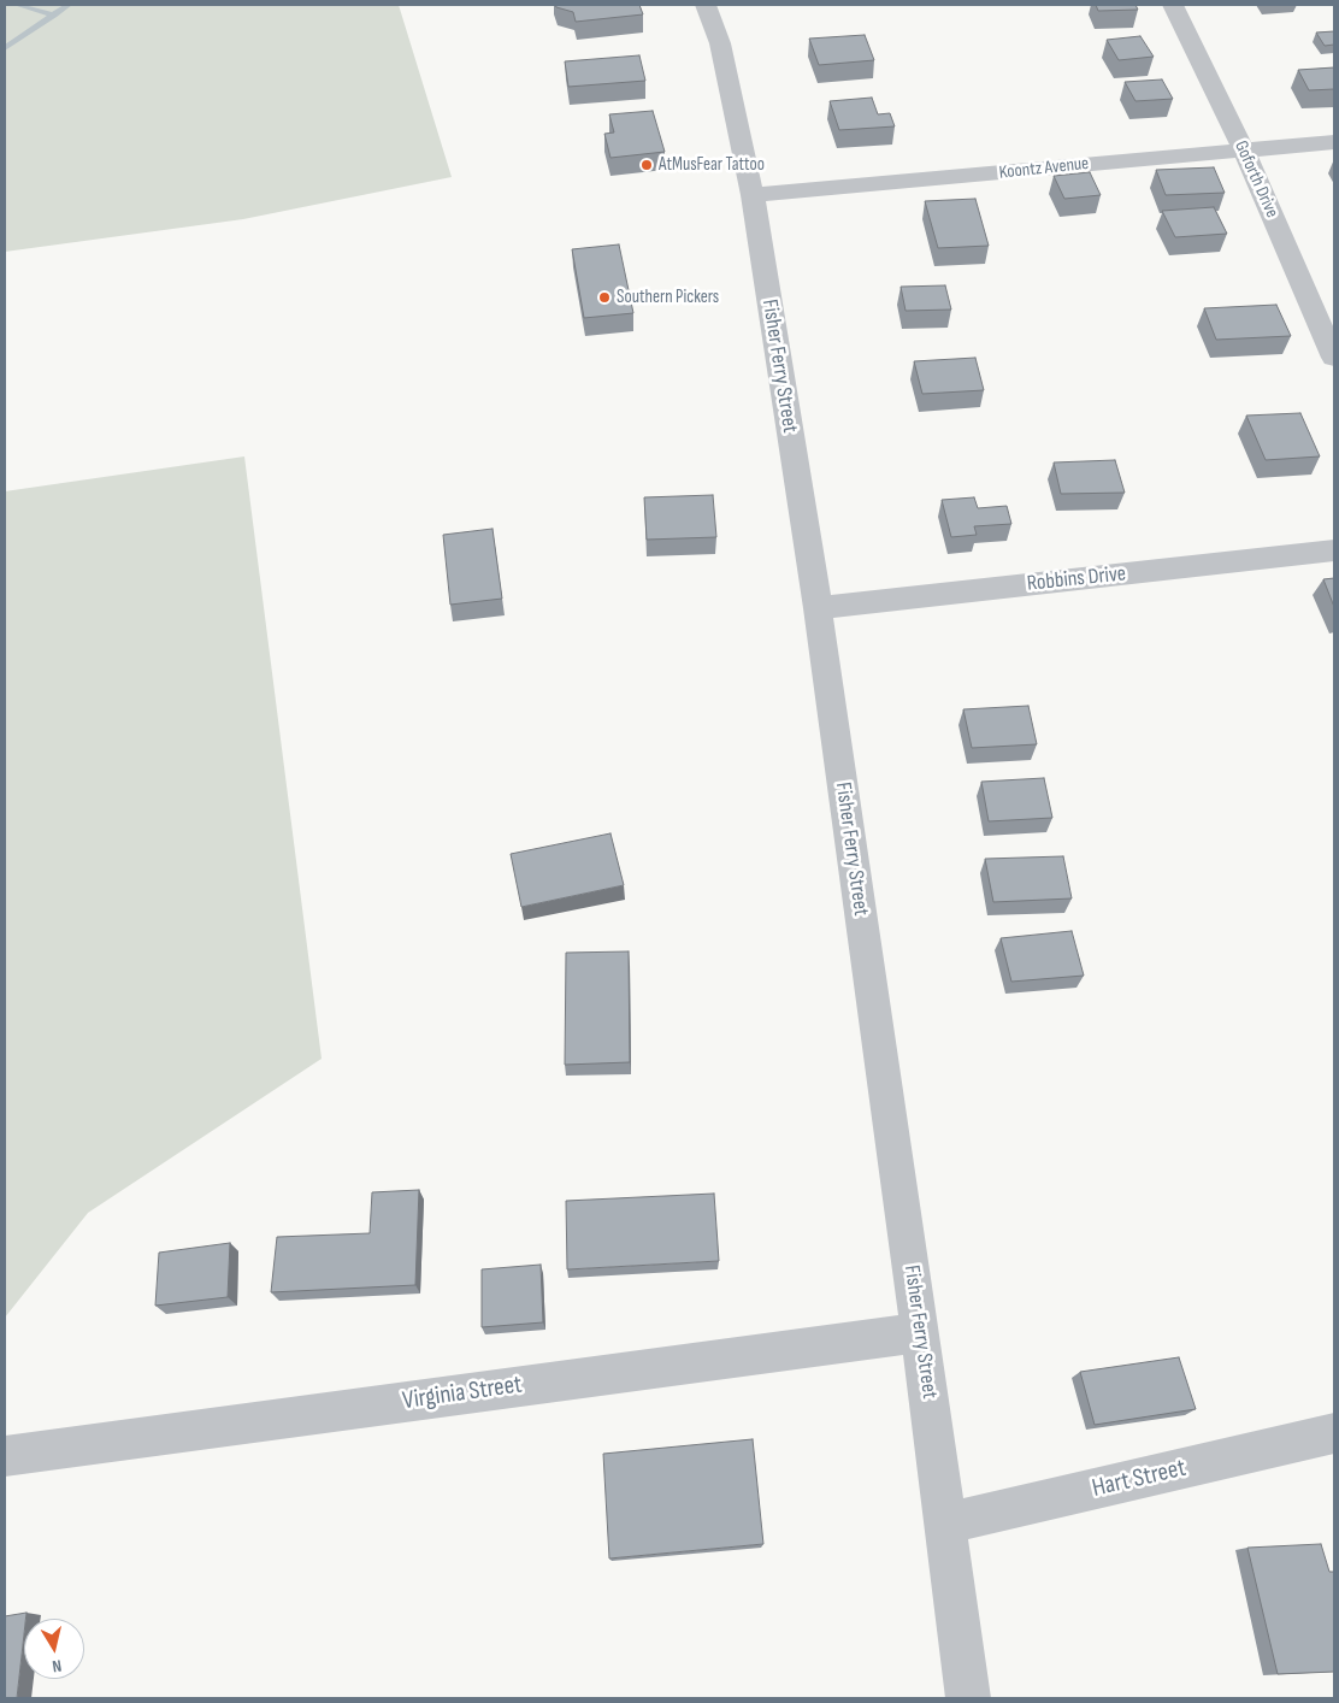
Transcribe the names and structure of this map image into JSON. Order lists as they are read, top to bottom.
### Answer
{
  "streets": {
    "street": [
      "Koontz Avenue",
      "Goforth Drive",
      "Fisher Ferry Street",
      "Robbins Drive",
      "Virginia Street",
      "Hart Street"
    ]
  },
  "crossings": [
    ["Koontz Avenue", "Goforth Drive"],
    ["Koontz Avenue", "Fisher Ferry Street"],
    ["Fisher Ferry Street", "Robbins Drive"],
    ["Fisher Ferry Street", "Virginia Street"],
    ["Fisher Ferry Street", "Hart Street"]
  ],
  "places": ["AtMusFear Tattoo", "Southern Pickers"],
  "north": "bottom"
}
